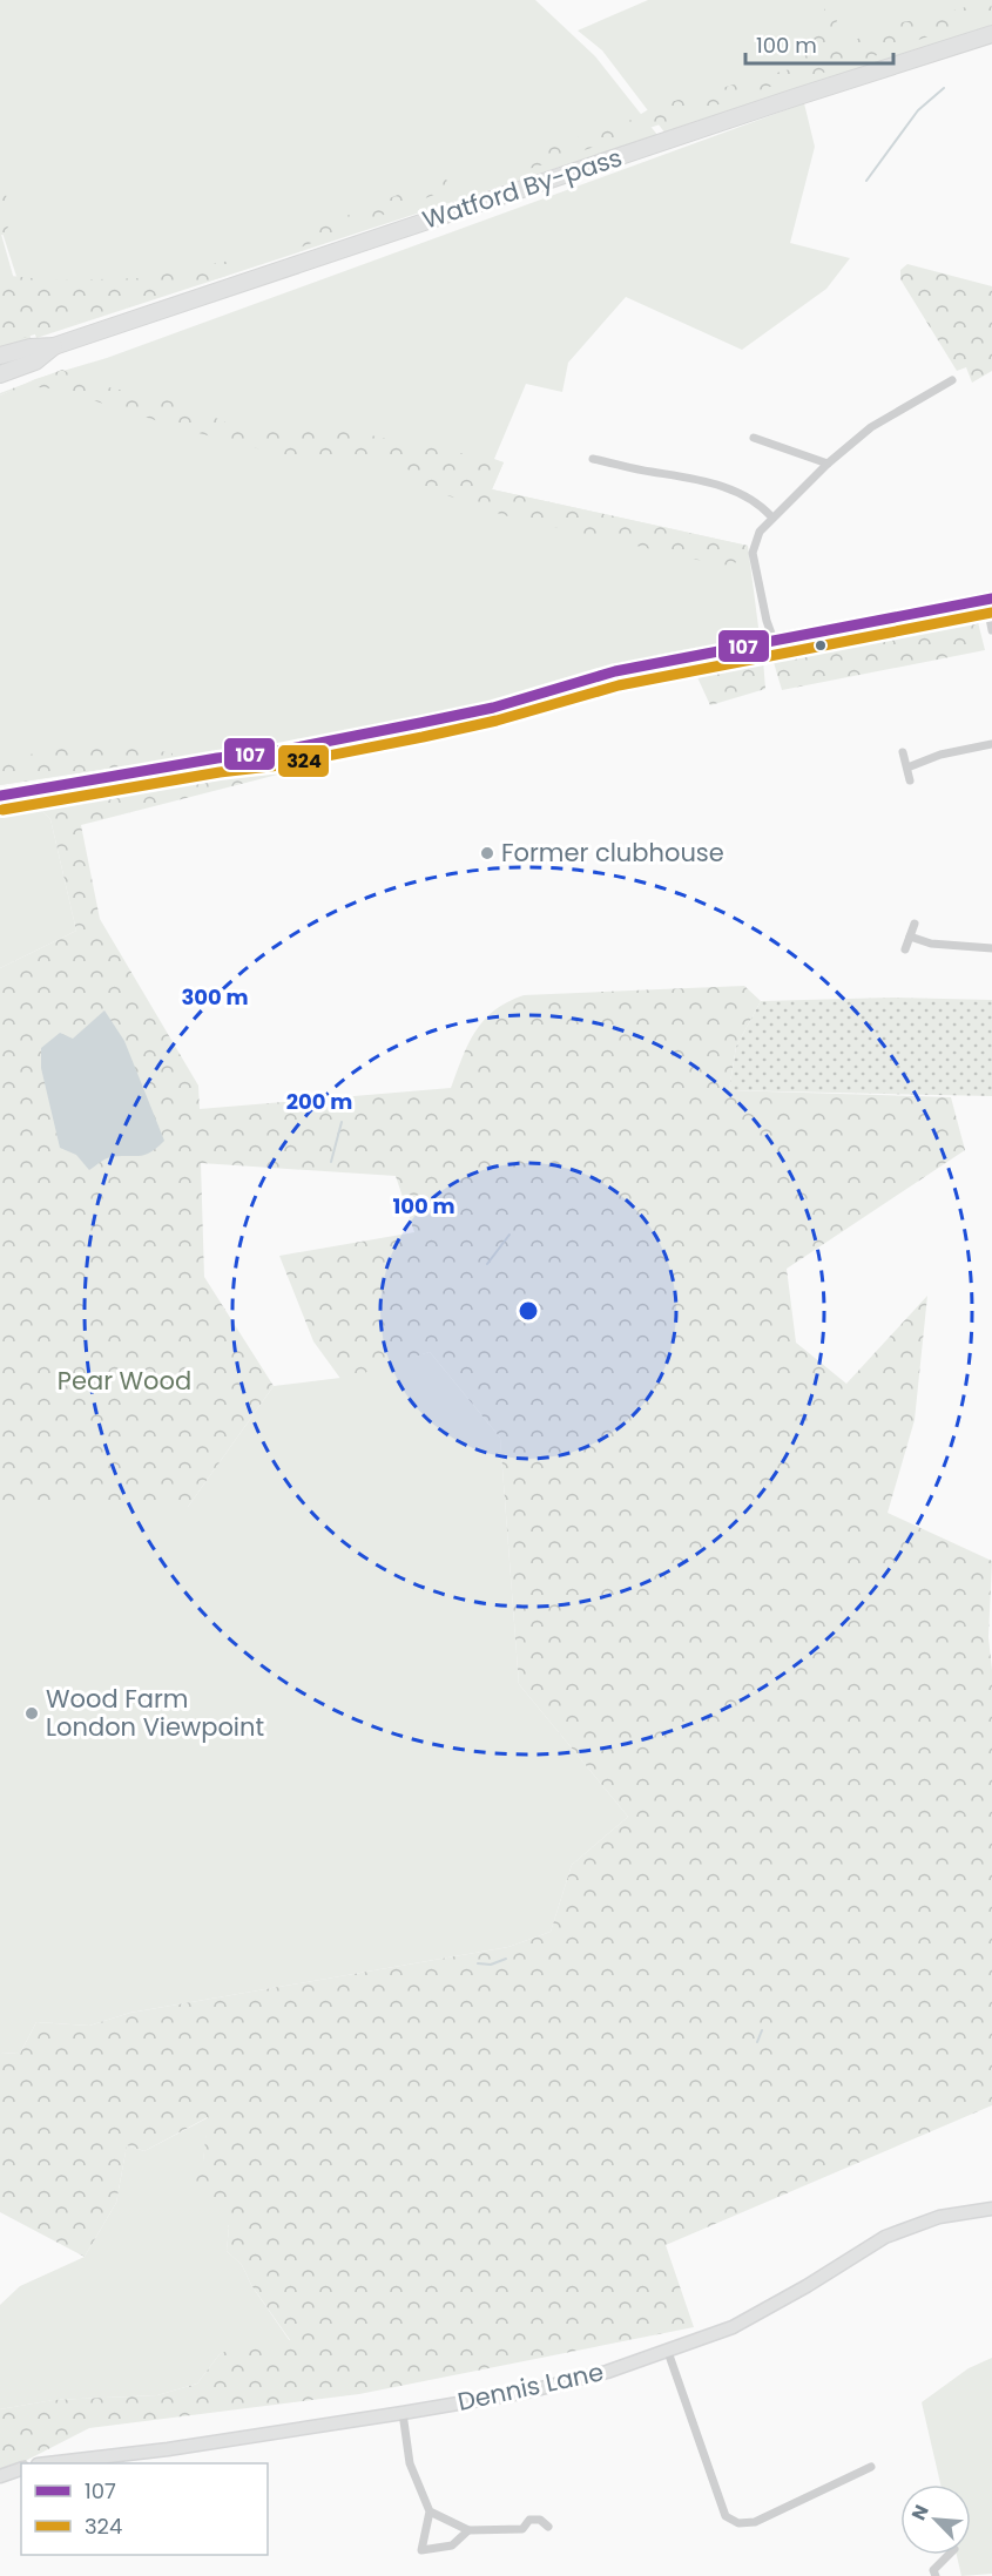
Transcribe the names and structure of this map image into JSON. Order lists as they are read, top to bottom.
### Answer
{
  "streets": {
    "highway": ["Watford By-pass"],
    "street": ["Dennis Lane"]
  },
  "parks": ["Pear Wood"],
  "places": ["Former clubhouse", "Wood Farm London Viewpoint"],
  "lines": ["transit line 107", "transit line 324"],
  "legend": ["107", "324"],
  "scale_bar": "100 m",
  "north": "top left",
  "rings": ["300 m", "200 m", "100 m"]
}
